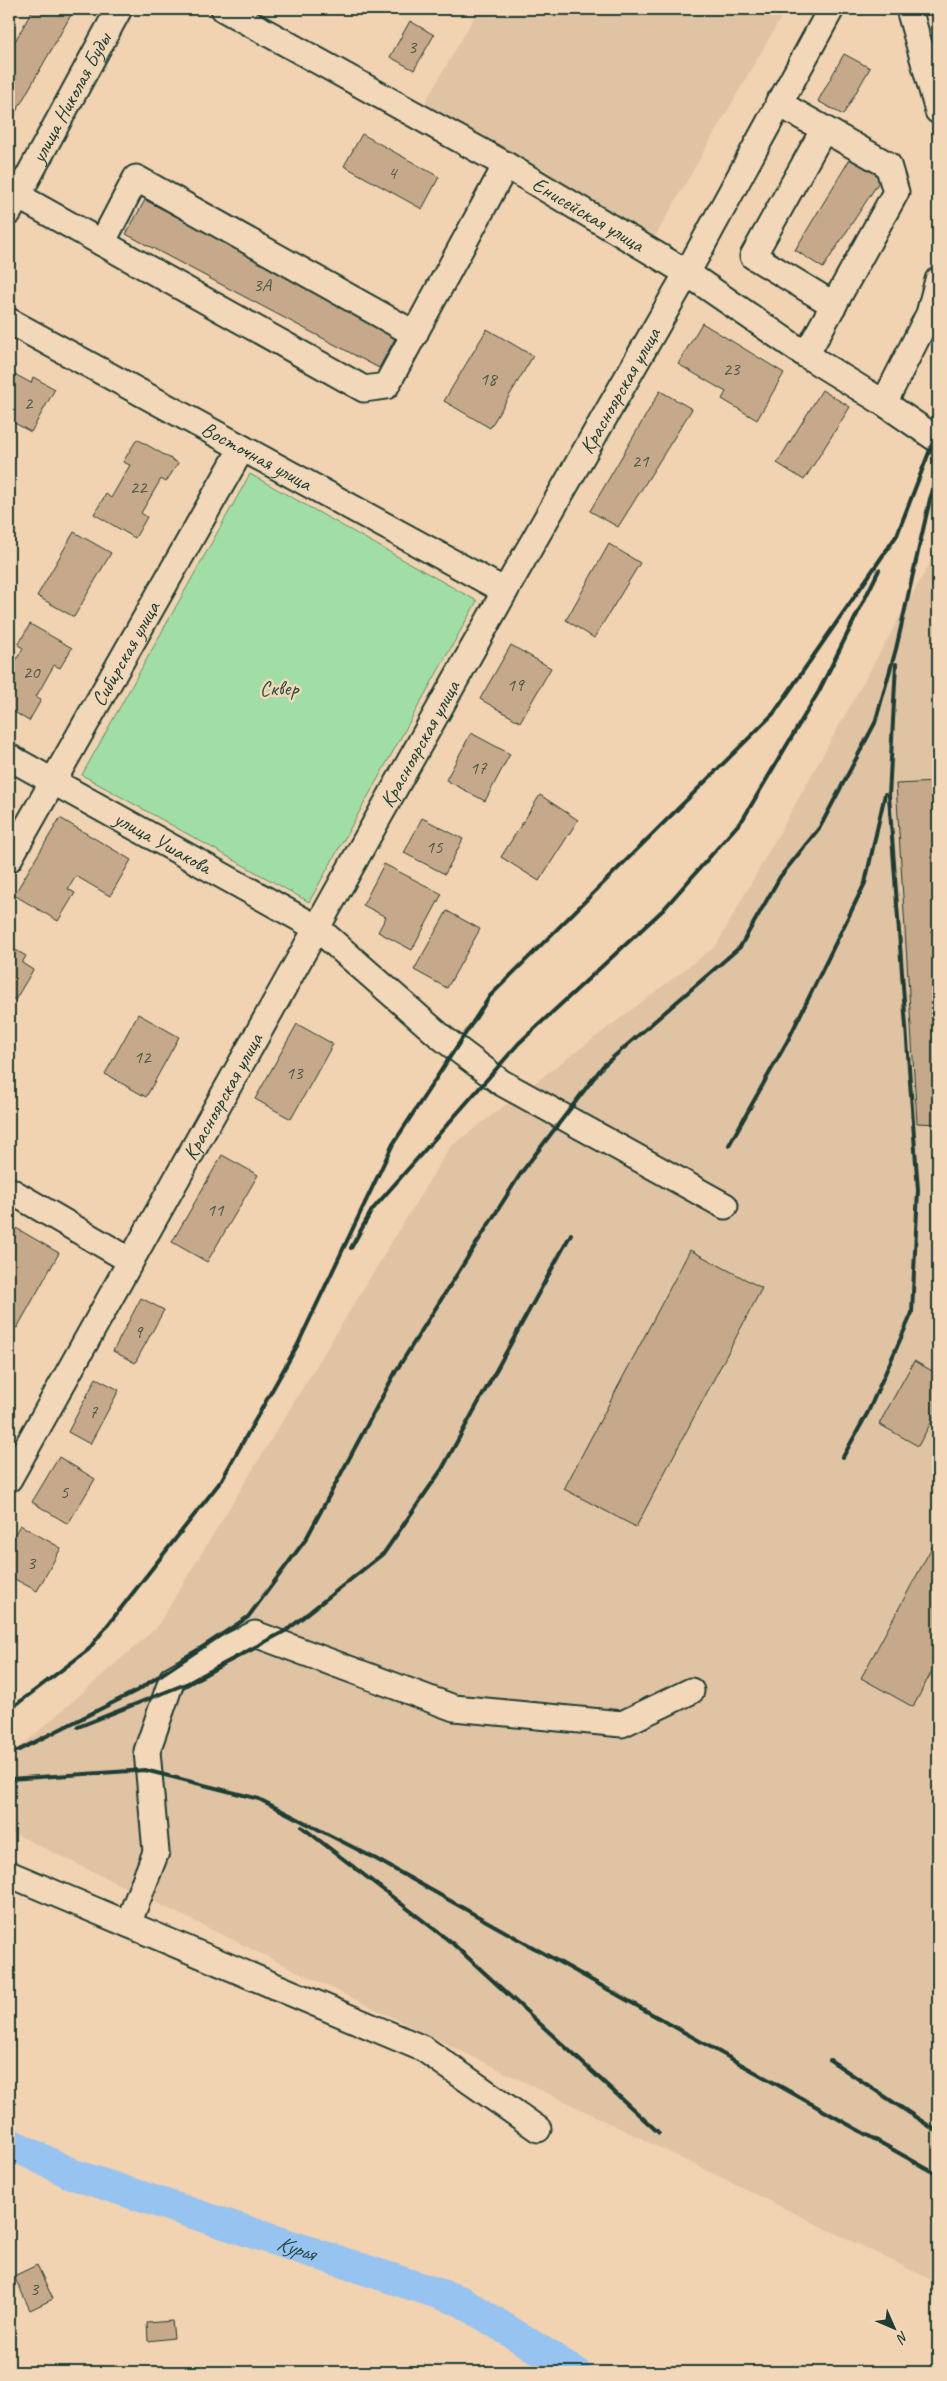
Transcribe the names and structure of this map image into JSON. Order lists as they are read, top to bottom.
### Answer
{
  "streets": {
    "street": [
      "улица Николая Буды",
      "Енисейская улица",
      "Красноярская улица",
      "Восточная улица",
      "Сибирская улица",
      "улица Ушакова"
    ]
  },
  "crossings": [
    ["Енисейская улица", "Красноярская улица"],
    ["Красноярская улица", "Восточная улица"],
    ["Красноярская улица", "улица Ушакова"],
    ["Восточная улица", "Сибирская улица"],
    ["Сибирская улица", "улица Ушакова"]
  ],
  "water": ["Курья"],
  "parks": ["Сквер"],
  "house_numbers": [
    "3",
    "4",
    "3А",
    "23",
    "18",
    "2",
    "21",
    "22",
    "20",
    "19",
    "17",
    "15",
    "12",
    "13",
    "11",
    "9",
    "7",
    "5",
    "3",
    "3"
  ],
  "north": "bottom right"
}
